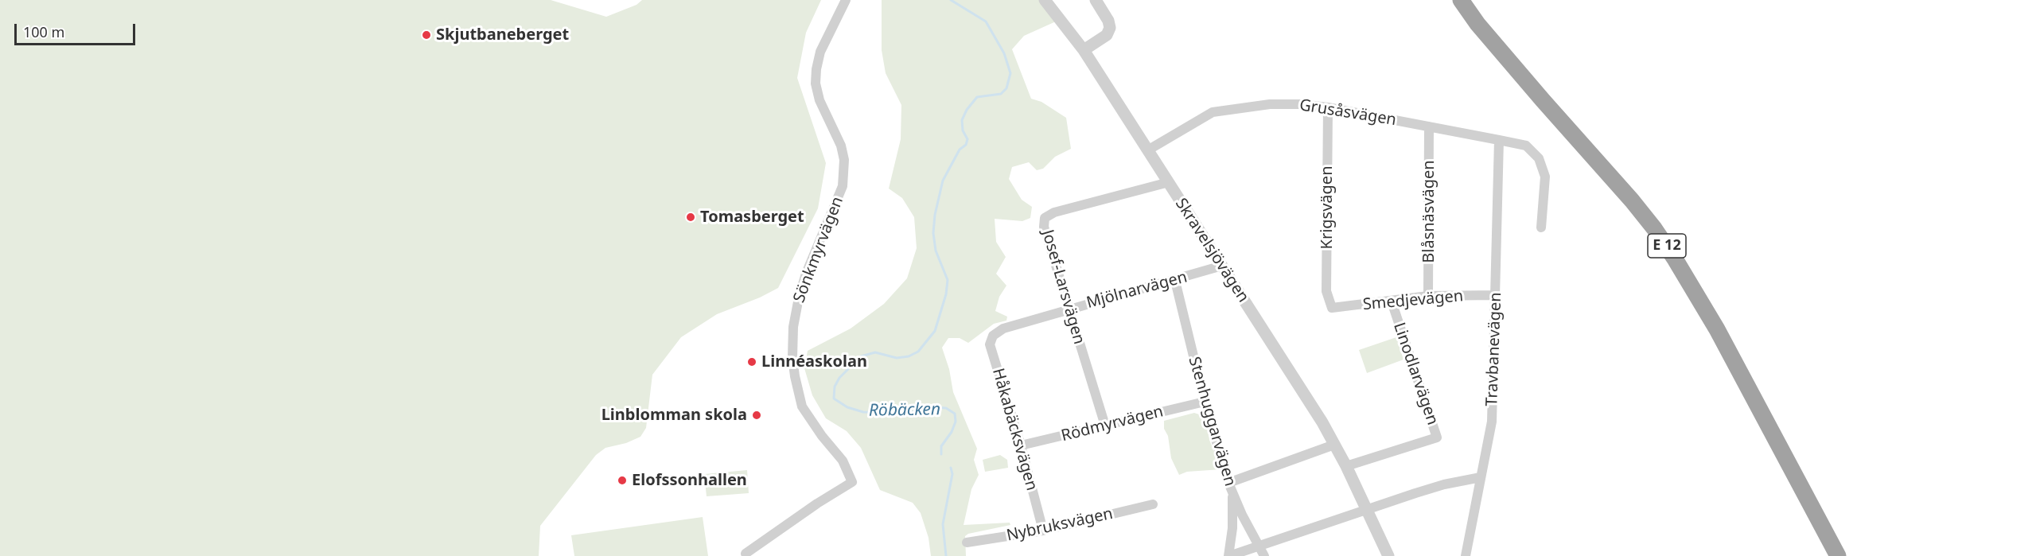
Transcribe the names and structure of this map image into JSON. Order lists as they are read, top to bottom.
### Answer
{
  "streets": {
    "highway": ["E 12"],
    "street": [
      "Grusåsvägen",
      "Krigsvägen",
      "Blåsnäsvägen",
      "Sönkmyrvägen",
      "Skravelsjövägen",
      "Josef-Larsvägen",
      "Mjölnarvägen",
      "Smedjevägen",
      "Travbanevägen",
      "Linodlarvägen",
      "Stenhuggarvägen",
      "Rödmyrvägen",
      "Håkabäcksvägen",
      "Nybruksvägen"
    ]
  },
  "crossings": [
    ["Grusåsvägen", "Krigsvägen"],
    ["Grusåsvägen", "Blåsnäsvägen"],
    ["Grusåsvägen", "Skravelsjövägen"],
    ["Grusåsvägen", "Travbanevägen"],
    ["Krigsvägen", "Smedjevägen"],
    ["Blåsnäsvägen", "Smedjevägen"],
    ["Skravelsjövägen", "Josef-Larsvägen"],
    ["Skravelsjövägen", "Mjölnarvägen"],
    ["Skravelsjövägen", "Linodlarvägen"],
    ["Josef-Larsvägen", "Mjölnarvägen"],
    ["Josef-Larsvägen", "Rödmyrvägen"],
    ["Mjölnarvägen", "Stenhuggarvägen"],
    ["Mjölnarvägen", "Håkabäcksvägen"],
    ["Smedjevägen", "Travbanevägen"],
    ["Smedjevägen", "Linodlarvägen"],
    ["Stenhuggarvägen", "Rödmyrvägen"],
    ["Rödmyrvägen", "Håkabäcksvägen"],
    ["Håkabäcksvägen", "Nybruksvägen"]
  ],
  "water": ["Röbäcken"],
  "places": [
    "Skjutbaneberget",
    "Tomasberget",
    "Linnéaskolan",
    "Linblomman skola",
    "Elofssonhallen"
  ],
  "scale_bar": "100 m"
}
